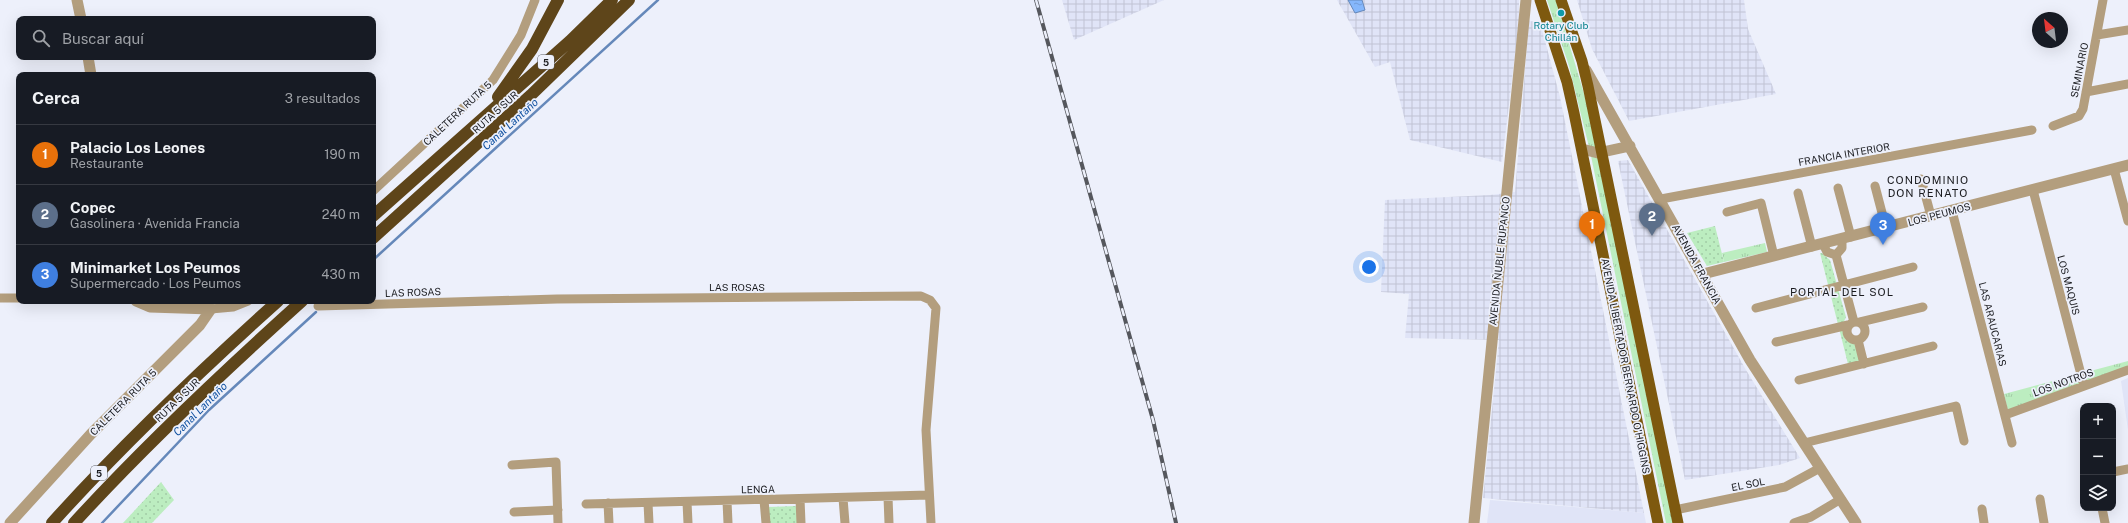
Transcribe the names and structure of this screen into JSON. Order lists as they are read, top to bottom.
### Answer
{
  "streets": {
    "highway": ["5", "RUTA 5 SUR"],
    "main road": ["AVENIDA LIBERTADOR BERNARDO O'HIGGINS"],
    "street": [
      "SEMINARIO",
      "CALETERA RUTA 5",
      "FRANCIA INTERIOR",
      "LOS PEUMOS",
      "AVENIDA ÑUBLE RUPANCO",
      "AVENIDA FRANCIA",
      "LOS MAQUIS",
      "LAS ROSAS",
      "LAS ARAUCARIAS",
      "LOS NOTROS",
      "EL SOL",
      "LENGA"
    ]
  },
  "crossings": [
    ["FRANCIA INTERIOR", "AVENIDA FRANCIA"],
    ["LOS PEUMOS", "AVENIDA FRANCIA"],
    ["LOS PEUMOS", "LOS MAQUIS"],
    ["LOS PEUMOS", "LAS ARAUCARIAS"],
    ["AVENIDA FRANCIA", "AVENIDA LIBERTADOR BERNARDO O'HIGGINS"],
    ["AVENIDA FRANCIA", "EL SOL"],
    ["LOS MAQUIS", "LOS NOTROS"],
    ["LAS ROSAS", "LENGA"],
    ["LAS ARAUCARIAS", "LOS NOTROS"],
    ["AVENIDA LIBERTADOR BERNARDO O'HIGGINS", "EL SOL"]
  ],
  "districts": ["CONDOMINIO DON RENATO", "PORTAL DEL SOL"],
  "water": ["Canal Lantaño"],
  "places": ["Rotary Club Chillán"],
  "north": "top left",
  "page": {
    "search": "Buscar aquí",
    "heading": ["Cerca", "3 resultados"],
    "list": [
      {
        "mark": "1",
        "name": "Palacio Los Leones",
        "note": "Restaurante",
        "value": "190 m"
      },
      {
        "mark": "2",
        "name": "Copec",
        "note": "Gasolinera · Avenida Francia",
        "value": "240 m"
      },
      {
        "mark": "3",
        "name": "Minimarket Los Peumos",
        "note": "Supermercado · Los Peumos",
        "value": "430 m"
      }
    ],
    "pins": ["2", "1", "3"],
    "map_buttons": ["+", "−"]
  }
}
